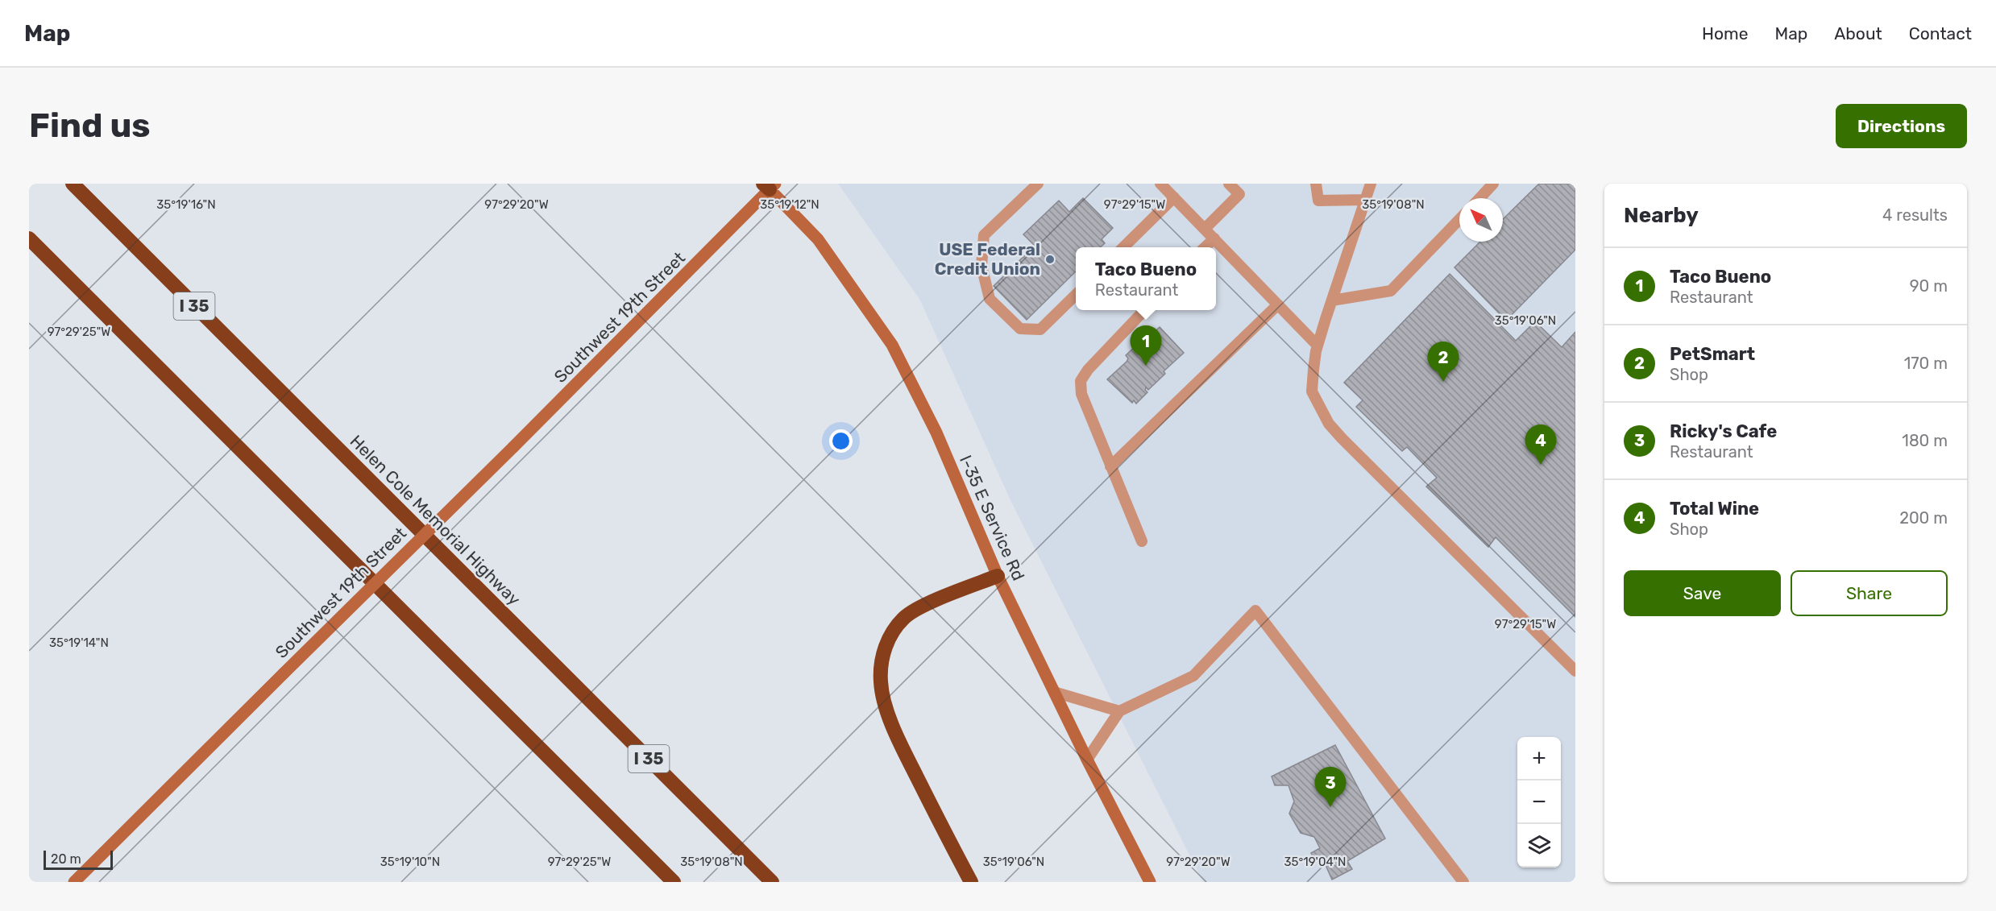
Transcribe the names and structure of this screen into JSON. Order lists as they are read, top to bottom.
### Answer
{
  "streets": {
    "highway": ["I 35", "Helen Cole Memorial Highway"],
    "main road": ["Southwest 19th Street", "I-35 E Service Rd"]
  },
  "crossings": [
    ["Southwest 19th Street", "I-35 E Service Rd"]
  ],
  "places": ["USE Federal Credit Union"],
  "scale_bar": "20 m",
  "north": "top left",
  "page": {
    "header": "Map",
    "nav": [
      "Home",
      "Map",
      "About",
      "Contact"
    ],
    "buttons": [
      "Directions",
      ["Save", "Share"]
    ],
    "title": "Find us",
    "heading": ["Nearby", "4 results"],
    "list": [
      {
        "mark": "1",
        "name": "Taco Bueno",
        "note": "Restaurant",
        "value": "90 m"
      },
      {
        "mark": "2",
        "name": "PetSmart",
        "note": "Shop",
        "value": "170 m"
      },
      {
        "mark": "3",
        "name": "Ricky's Cafe",
        "note": "Restaurant",
        "value": "180 m"
      },
      {
        "mark": "4",
        "name": "Total Wine",
        "note": "Shop",
        "value": "200 m"
      }
    ],
    "popup": ["Taco Bueno", "Restaurant"],
    "pins": [
      "1",
      "2",
      "4",
      "3"
    ],
    "map_buttons": ["+", "−"],
    "scale": "20 m"
  },
  "coordinates": [
    "97°29'15\"W",
    "35°19'16\"N",
    "97°29'20\"W",
    "35°19'12\"N",
    "35°19'08\"N",
    "35°19'06\"N",
    "97°29'25\"W",
    "35°19'14\"N",
    "35°19'10\"N",
    "35°19'04\"N"
  ]
}
